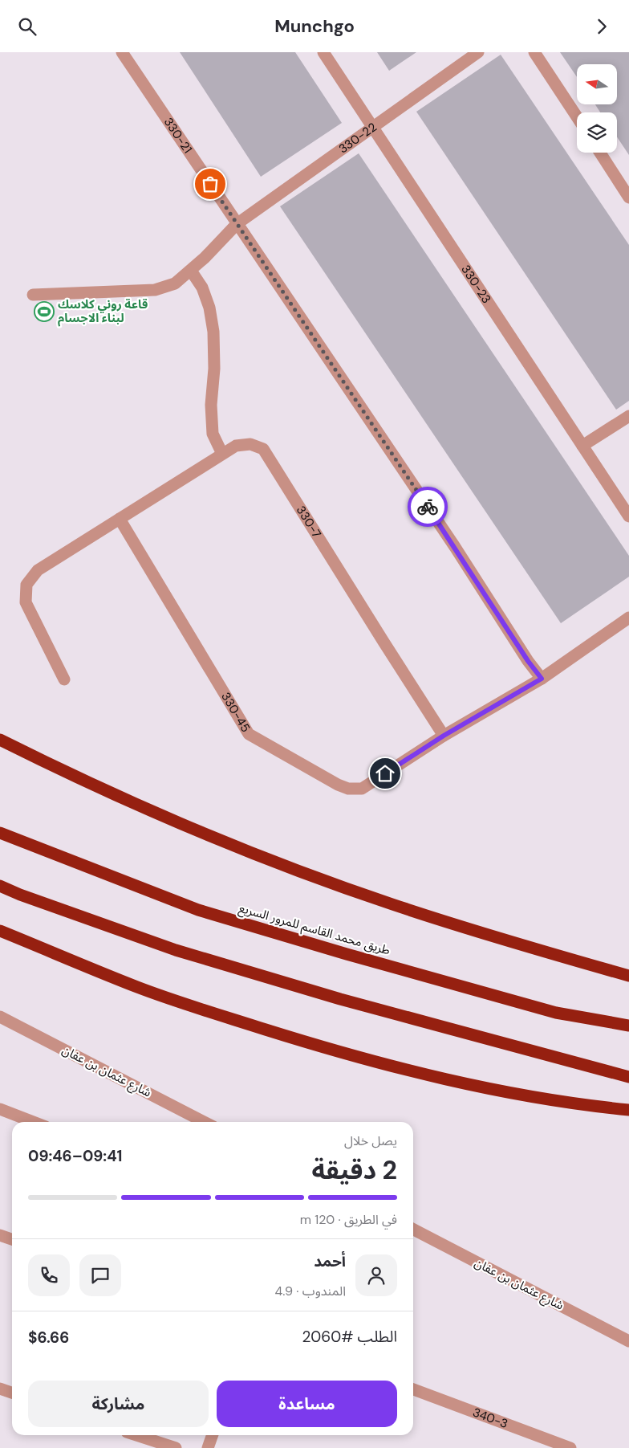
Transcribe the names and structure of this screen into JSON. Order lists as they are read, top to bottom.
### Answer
{
  "streets": {
    "highway": ["طريق محمد القاسم للمرور السريع"],
    "street": [
      "330-21",
      "330-22",
      "330-23",
      "330-7",
      "330-45",
      "شارع عثمان بن عفان",
      "340-3"
    ]
  },
  "crossings": [
    ["330-21", "330-22"],
    ["330-21", "330-45"],
    ["330-22", "330-23"],
    ["330-7", "330-45"]
  ],
  "places": {
    "sports": ["قاعة روني كلاسك لبناء الاجسام"]
  },
  "north": "left",
  "page": {
    "header": "Munchgo",
    "heading": ["2 دقيقة", "يصل خلال", "09:41–09:46"],
    "panel": [
      "أحمد",
      "المندوب · 4.9",
      "الطلب #2060",
      "$6.66"
    ],
    "bar": "في الطريق · 120 m",
    "buttons": ["مساعدة", "مشاركة"]
  }
}
